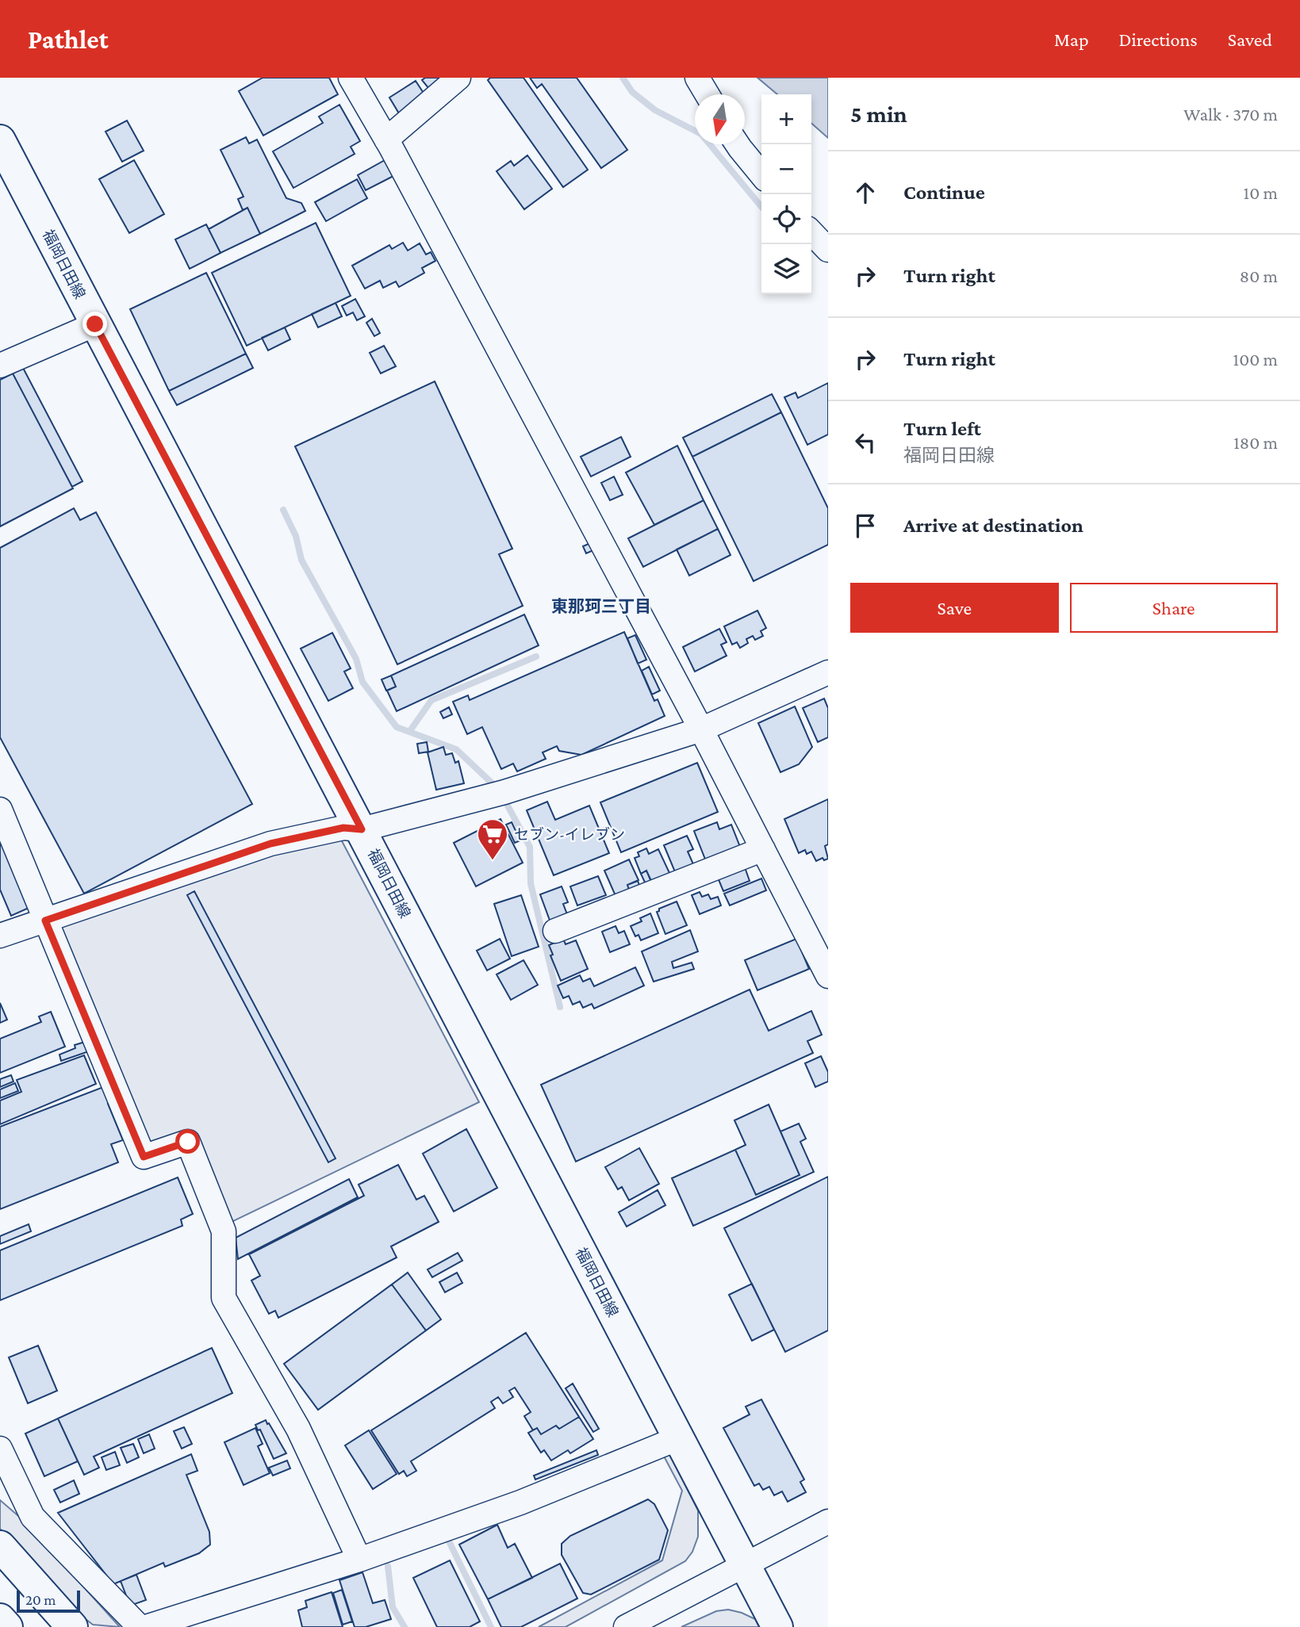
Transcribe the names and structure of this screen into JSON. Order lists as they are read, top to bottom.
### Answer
{
  "streets": {
    "main road": ["福岡日田線"]
  },
  "districts": ["東那珂三丁目"],
  "places": {
    "supermarket": ["セブン-イレブン"]
  },
  "scale_bar": "20 m",
  "north": "bottom",
  "page": {
    "header": "Pathlet",
    "nav": ["Map", "Directions", "Saved"],
    "heading": ["5 min", "Walk · 370 m"],
    "map_buttons": ["+", "−"],
    "list": [
      ["Continue", "10 m"],
      ["Turn right", "80 m"],
      ["Turn right", "100 m"],
      ["Turn left", "福岡日田線", "180 m"],
      "Arrive at destination"
    ],
    "buttons": ["Save", "Share"],
    "scale": "20 m"
  }
}
